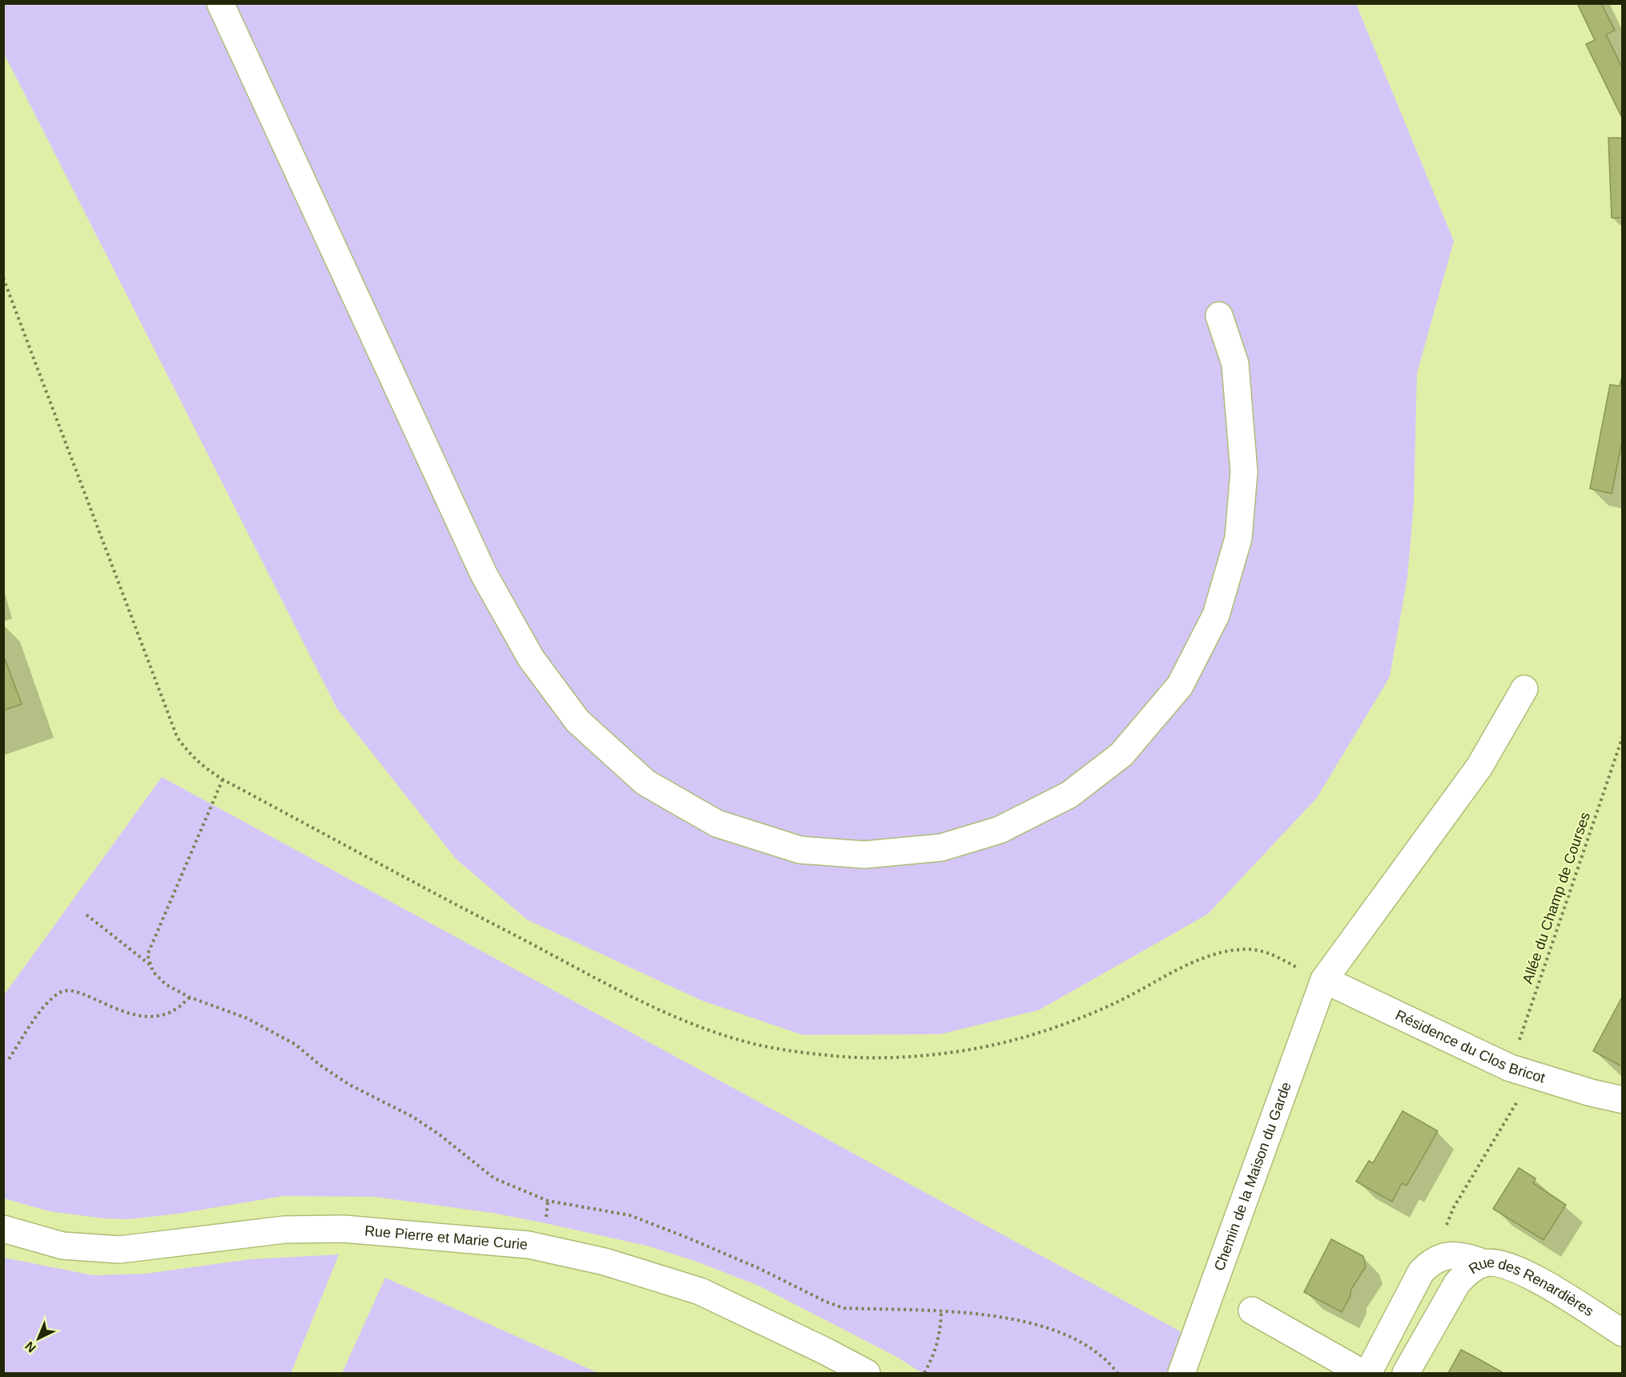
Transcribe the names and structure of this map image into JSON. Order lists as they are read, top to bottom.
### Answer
{
  "streets": {
    "street": [
      "Résidence du Clos Bricot",
      "Chemin de la Maison du Garde",
      "Rue Pierre et Marie Curie",
      "Rue des Renardières"
    ],
    "path": ["Allée du Champ de Courses"]
  },
  "crossings": [
    ["Allée du Champ de Courses", "Résidence du Clos Bricot"],
    ["Résidence du Clos Bricot", "Chemin de la Maison du Garde"]
  ],
  "north": "bottom left"
}
